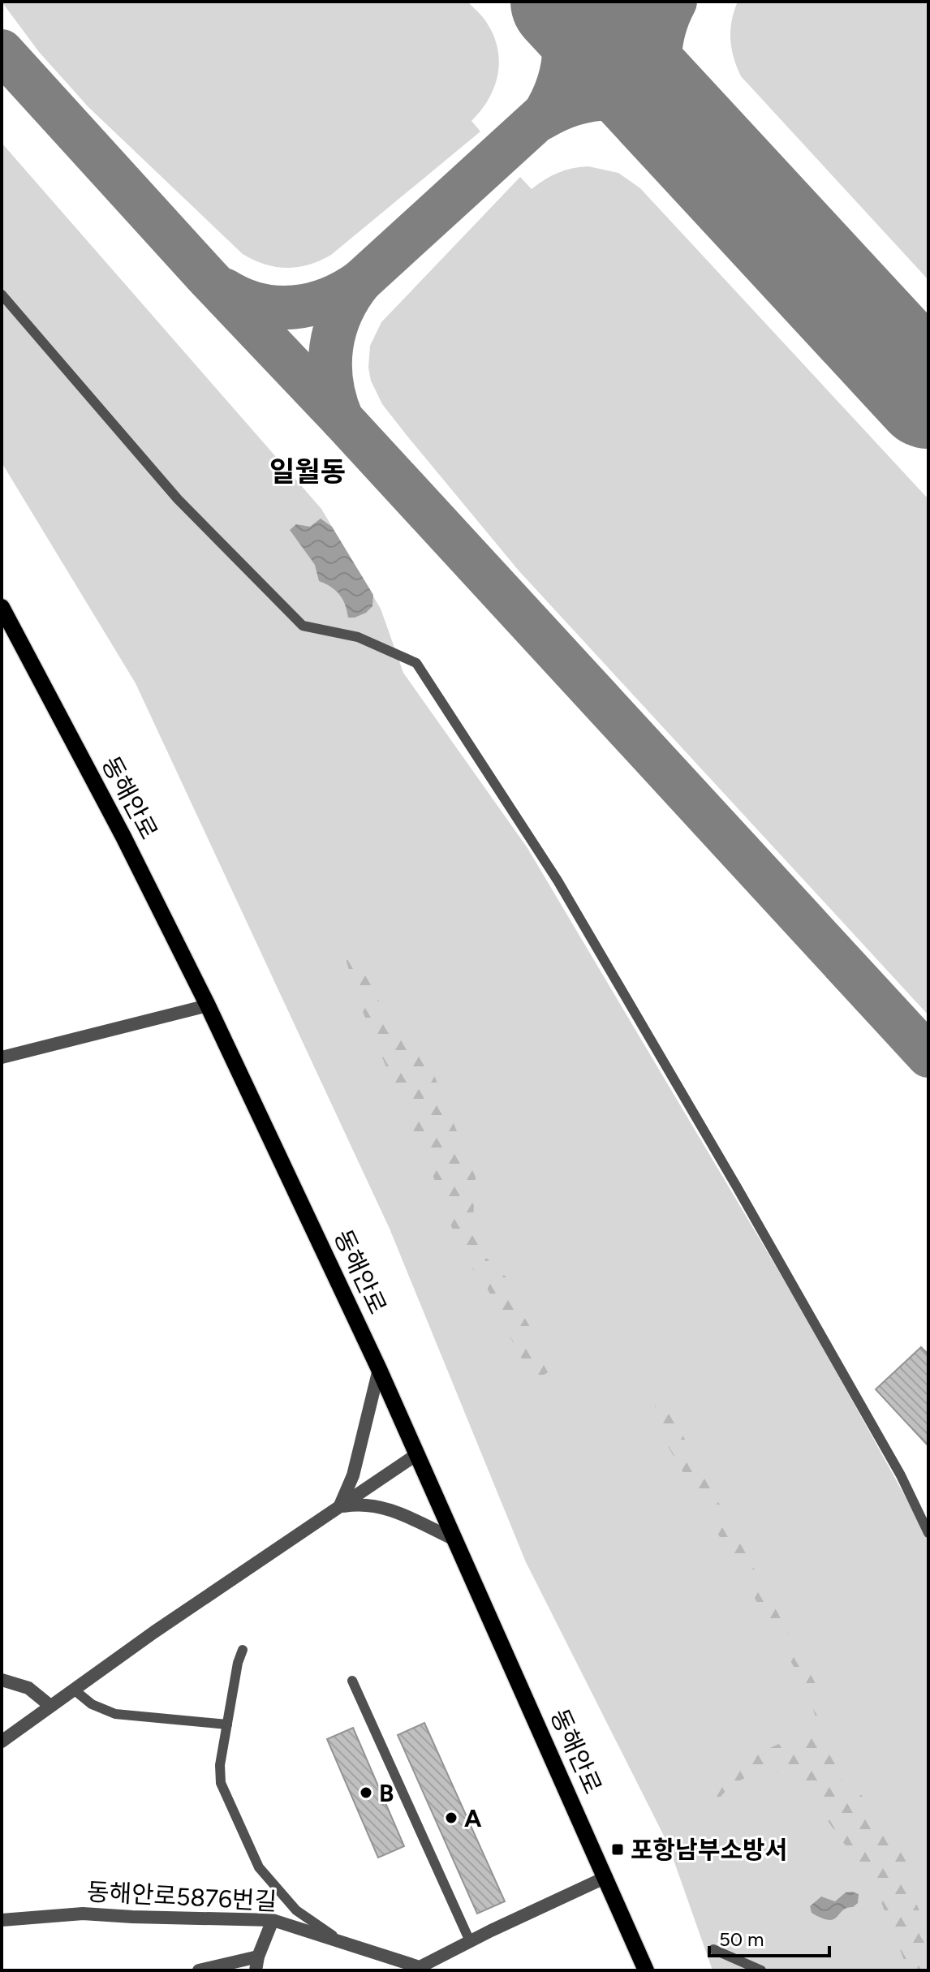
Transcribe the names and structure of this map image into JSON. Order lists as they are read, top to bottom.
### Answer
{
  "streets": {
    "main road": ["동해안로"],
    "street": ["동해안로5876번길"]
  },
  "crossings": [
    ["동해안로", "동해안로5876번길"]
  ],
  "districts": ["일월동"],
  "places": {
    "other": ["B", "A"],
    "transit": ["포항남부소방서"]
  },
  "scale_bar": "50 m"
}
